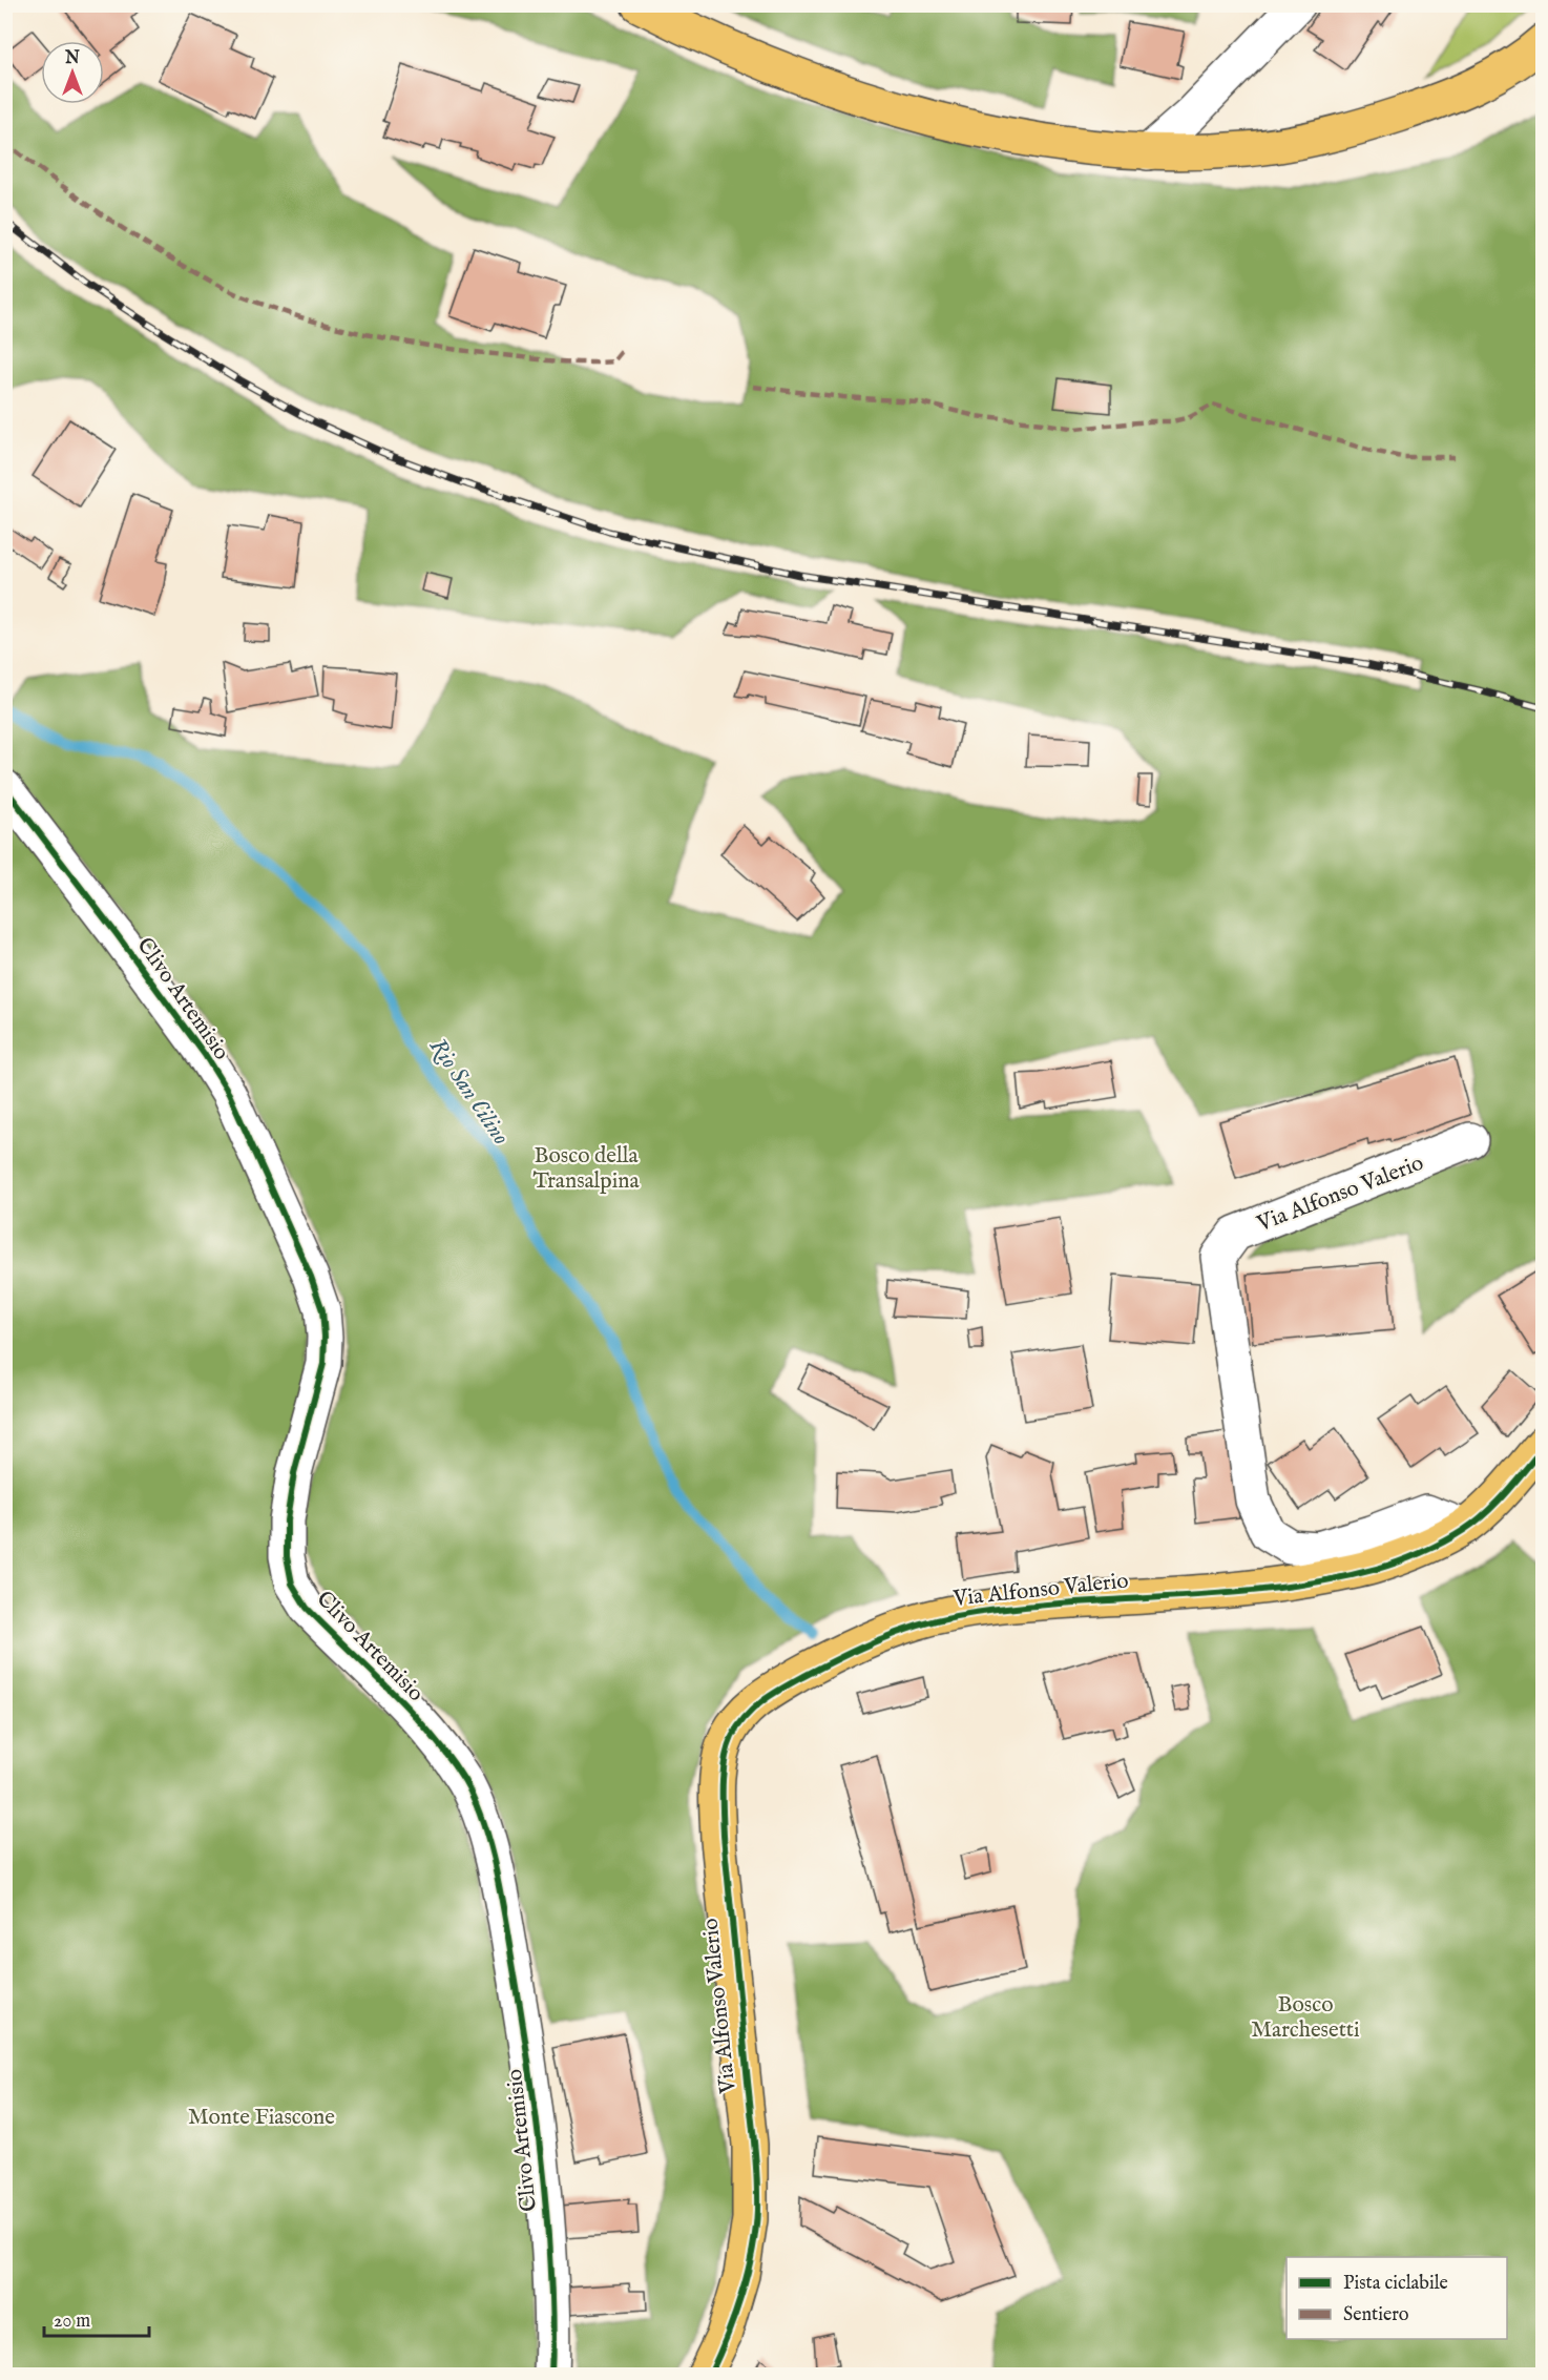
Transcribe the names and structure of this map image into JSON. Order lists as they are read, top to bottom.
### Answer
{
  "streets": {
    "main road": ["Via Alfonso Valerio"],
    "street": ["Clivo Artemisio"]
  },
  "water": ["Rio San Cilino"],
  "parks": ["Bosco della Transalpina", "Bosco Marchesetti", "Monte Fiascone"],
  "legend": ["Pista ciclabile", "Sentiero"],
  "scale_bar": "20 m",
  "north": "top"
}
